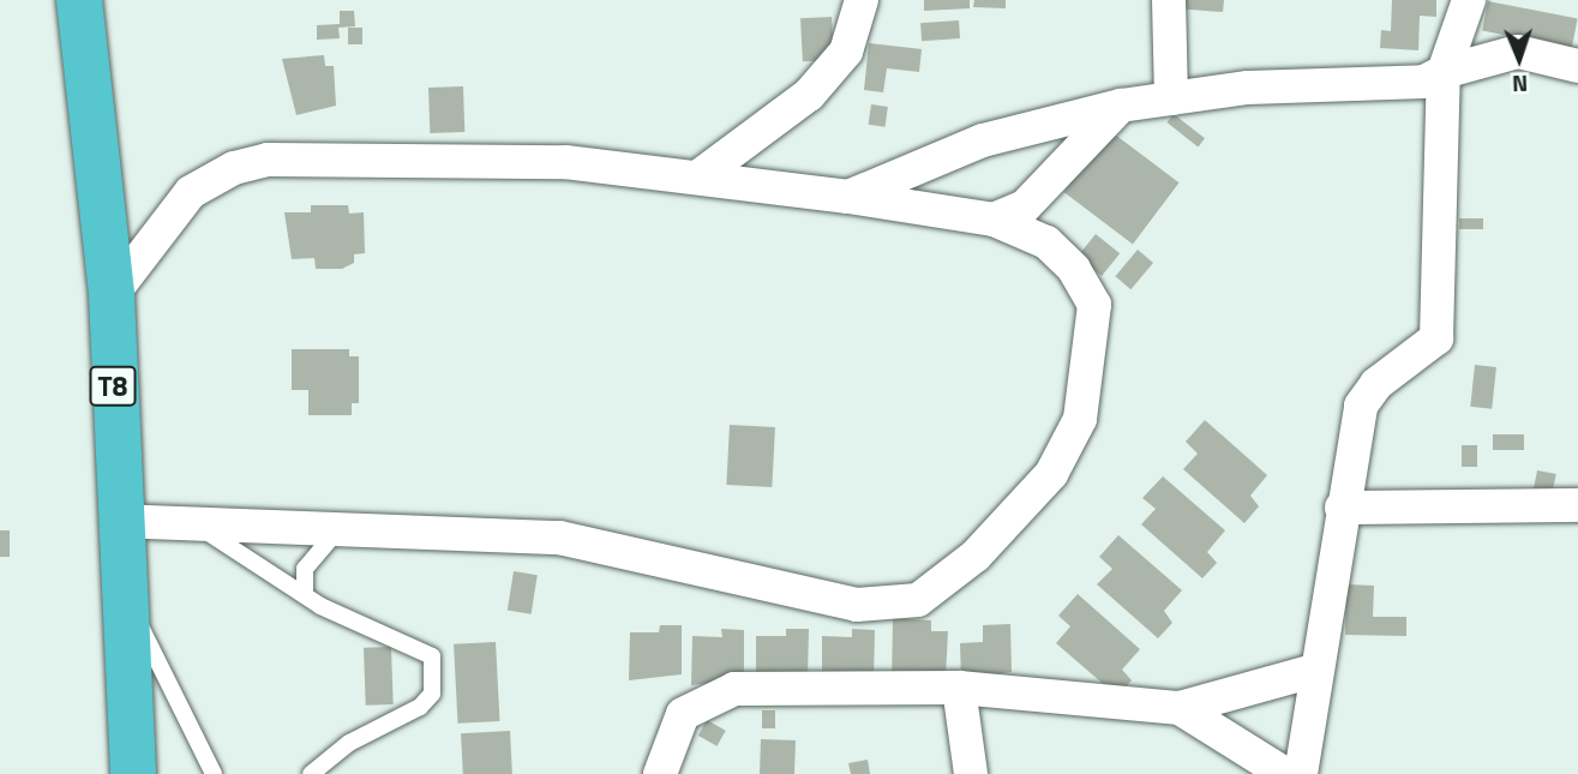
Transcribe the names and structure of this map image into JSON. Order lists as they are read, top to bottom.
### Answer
{
  "streets": {
    "highway": ["T8"]
  },
  "north": "bottom"
}
